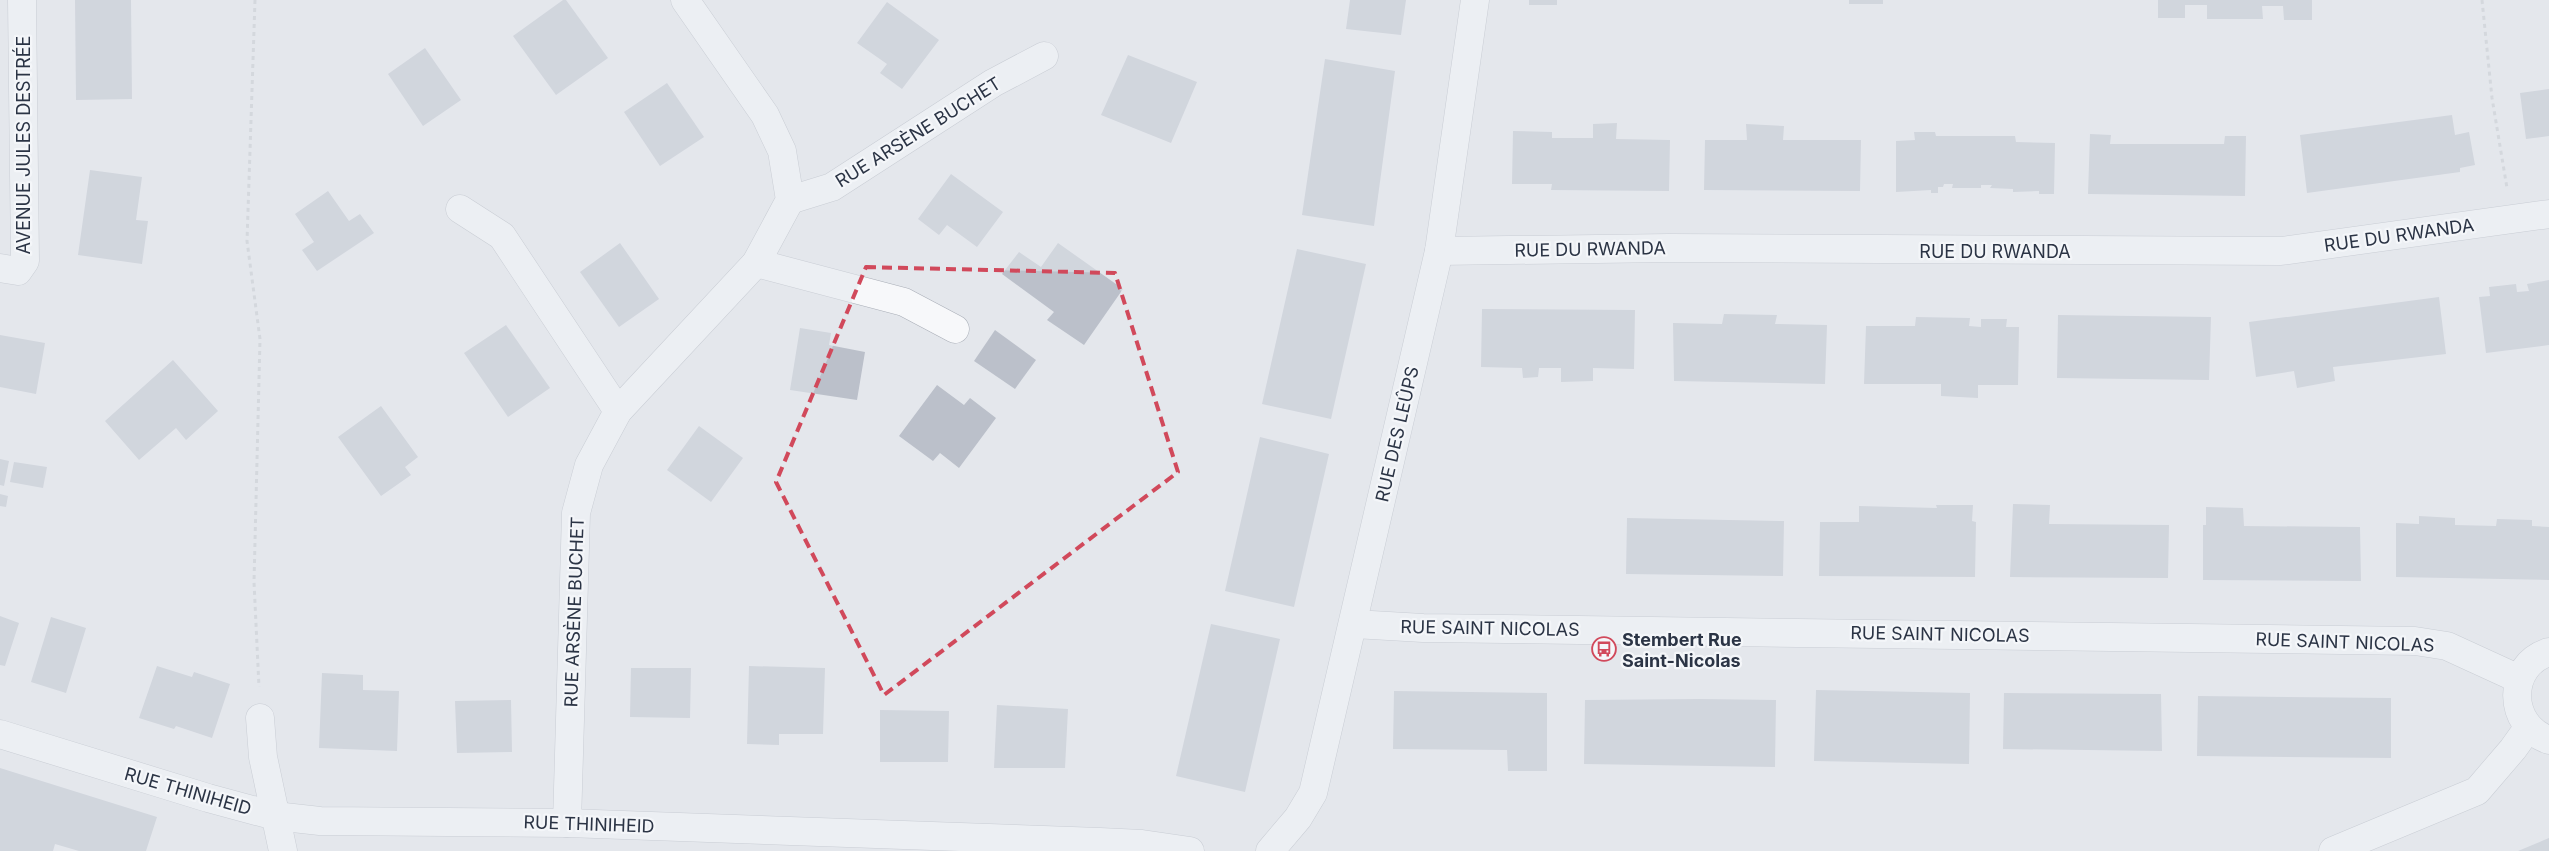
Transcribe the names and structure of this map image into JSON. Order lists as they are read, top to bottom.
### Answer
{
  "streets": {
    "street": [
      "RUE ARSÈNE BUCHET",
      "AVENUE JULES DESTRÉE",
      "RUE DU RWANDA",
      "RUE DES LEÛPS",
      "RUE SAINT NICOLAS",
      "RUE THINIHEID"
    ]
  },
  "crossings": [
    ["RUE ARSÈNE BUCHET", "RUE THINIHEID"],
    ["RUE DU RWANDA", "RUE DES LEÛPS"],
    ["RUE DES LEÛPS", "RUE SAINT NICOLAS"]
  ],
  "places": {
    "bus stop": ["Stembert Rue Saint-Nicolas"]
  }
}
